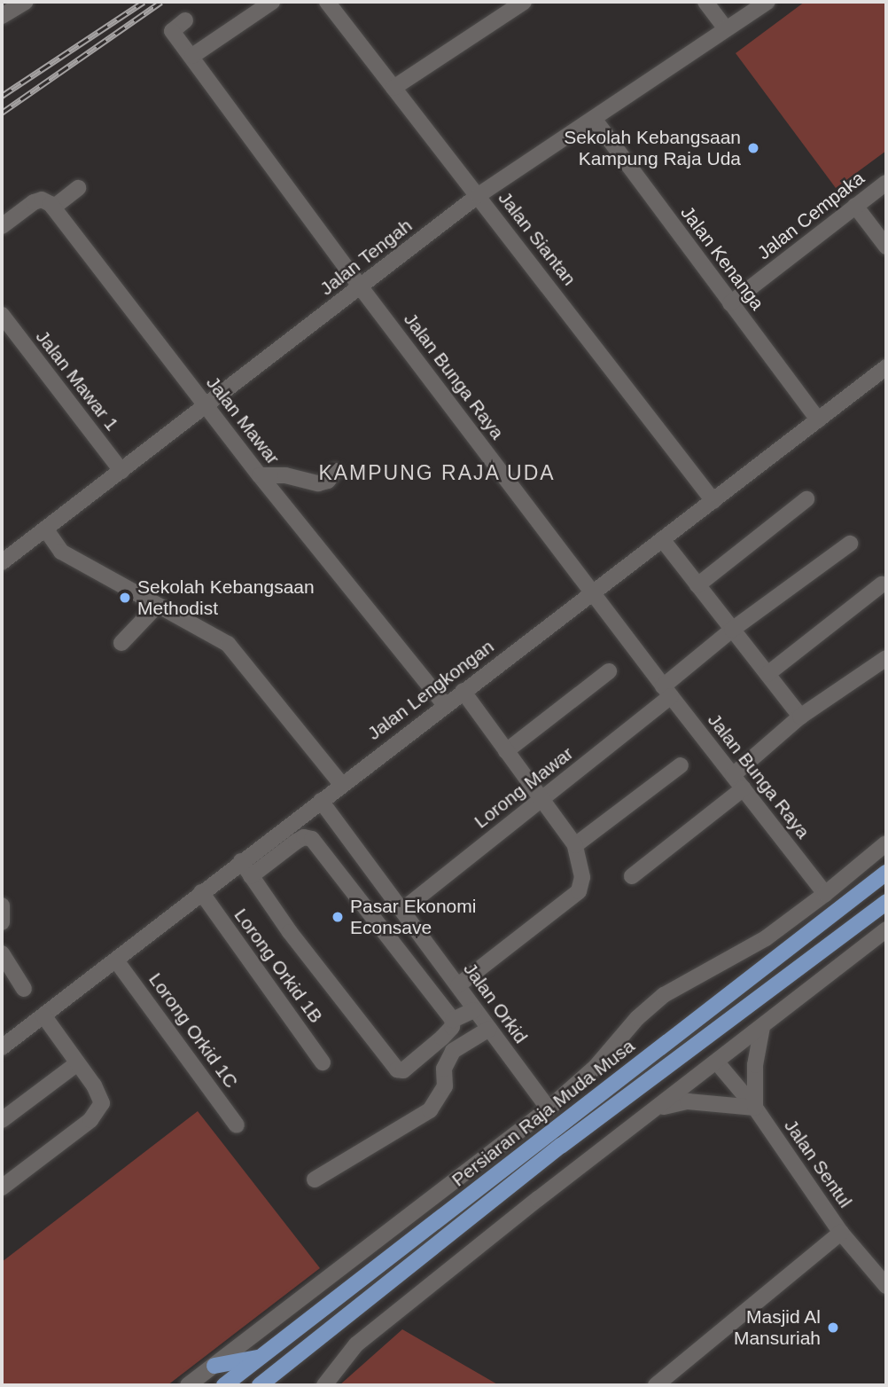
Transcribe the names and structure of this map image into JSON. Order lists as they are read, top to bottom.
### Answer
{
  "streets": {
    "main road": ["Persiaran Raja Muda Musa"],
    "street": [
      "Jalan Cempaka",
      "Jalan Siantan",
      "Jalan Tengah",
      "Jalan Kenanga",
      "Jalan Bunga Raya",
      "Jalan Mawar 1",
      "Jalan Mawar",
      "Jalan Lengkongan",
      "Lorong Mawar",
      "Lorong Orkid 1B",
      "Jalan Orkid",
      "Lorong Orkid 1C",
      "Jalan Sentul"
    ]
  },
  "crossings": [
    ["Jalan Cempaka", "Jalan Kenanga"],
    ["Jalan Siantan", "Jalan Tengah"],
    ["Jalan Siantan", "Jalan Lengkongan"],
    ["Jalan Tengah", "Jalan Kenanga"],
    ["Jalan Tengah", "Jalan Bunga Raya"],
    ["Jalan Tengah", "Jalan Mawar 1"],
    ["Jalan Tengah", "Jalan Mawar"],
    ["Jalan Kenanga", "Jalan Lengkongan"],
    ["Jalan Bunga Raya", "Jalan Lengkongan"],
    ["Jalan Bunga Raya", "Lorong Mawar"],
    ["Jalan Mawar", "Jalan Lengkongan"],
    ["Jalan Lengkongan", "Lorong Orkid 1B"],
    ["Jalan Lengkongan", "Jalan Orkid"],
    ["Jalan Lengkongan", "Lorong Orkid 1C"],
    ["Lorong Mawar", "Jalan Orkid"]
  ],
  "districts": ["KAMPUNG RAJA UDA"],
  "places": [
    "Sekolah Kebangsaan Kampung Raja Uda",
    "Sekolah Kebangsaan Methodist",
    "Pasar Ekonomi Econsave",
    "Masjid Al Mansuriah"
  ]
}
